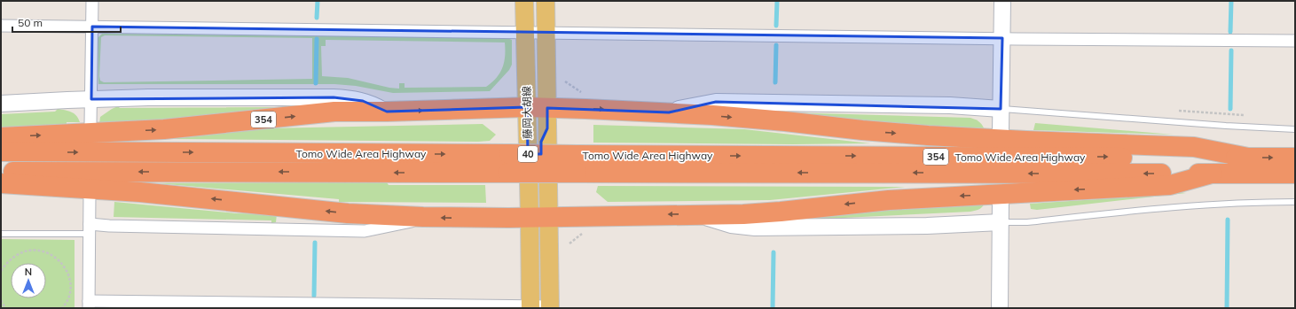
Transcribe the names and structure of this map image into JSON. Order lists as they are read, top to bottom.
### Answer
{
  "streets": {
    "highway": ["354", "Tomo Wide Area Highway"],
    "main road": ["藤岡大胡線", "40"]
  },
  "crossings": [
    ["藤岡大胡線", "354"],
    ["354", "Tomo Wide Area Highway"]
  ],
  "scale_bar": "50 m",
  "north": "top"
}
